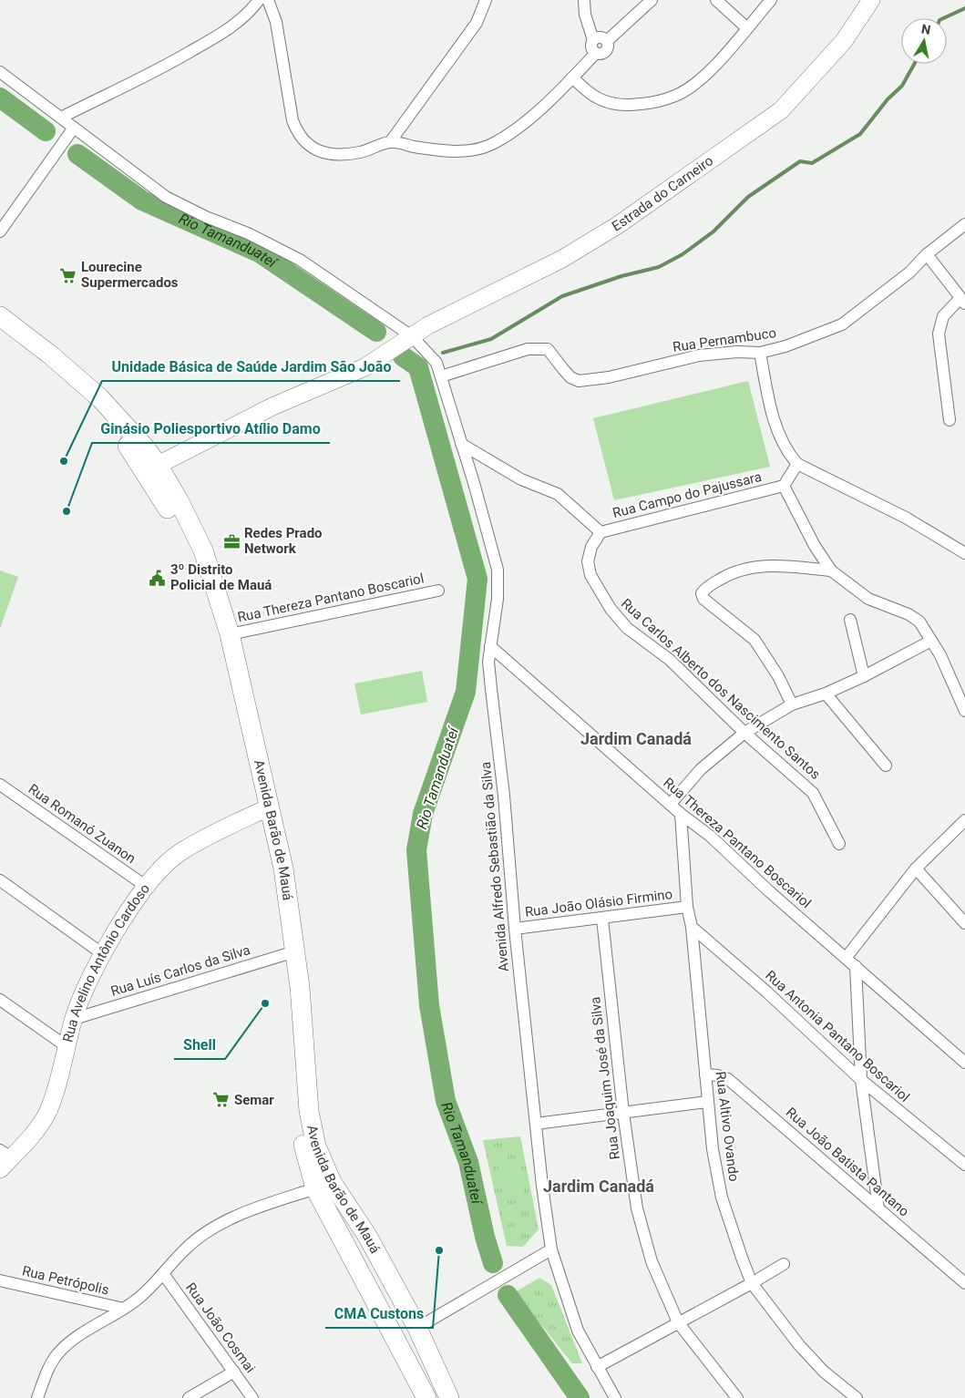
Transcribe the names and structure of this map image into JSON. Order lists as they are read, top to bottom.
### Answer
{
  "streets": {
    "main road": ["Avenida Barão de Mauá"],
    "street": [
      "Estrada do Carneiro",
      "Rua Pernambuco",
      "Rua Campo do Pajussara",
      "Rua Thereza Pantano Boscariol",
      "Rua Carlos Alberto dos Nascimento Santos",
      "Rua Romanó Zuanon",
      "Avenida Alfredo Sebastião da Silva",
      "Rua João Olásio Firmino",
      "Rua Avelino Antônio Cardoso",
      "Rua Luís Carlos da Silva",
      "Rua Antonia Pantano Boscariol",
      "Rua Joaquim José da Silva",
      "Rua Altivo Ovando",
      "Rua João Batista Pantano",
      "Rua Petrópolis",
      "Rua João Cosmai"
    ]
  },
  "crossings": [
    ["Estrada do Carneiro", "Avenida Barão de Mauá"],
    ["Estrada do Carneiro", "Avenida Alfredo Sebastião da Silva"],
    ["Rua Pernambuco", "Avenida Alfredo Sebastião da Silva"],
    ["Rua Campo do Pajussara", "Rua Carlos Alberto dos Nascimento Santos"],
    ["Rua Campo do Pajussara", "Avenida Alfredo Sebastião da Silva"],
    ["Rua Thereza Pantano Boscariol", "Avenida Barão de Mauá"],
    ["Rua Thereza Pantano Boscariol", "Avenida Alfredo Sebastião da Silva"],
    ["Rua Thereza Pantano Boscariol", "Rua Altivo Ovando"],
    ["Rua Romanó Zuanon", "Rua Avelino Antônio Cardoso"],
    ["Avenida Barão de Mauá", "Rua Avelino Antônio Cardoso"],
    ["Avenida Barão de Mauá", "Rua Luís Carlos da Silva"],
    ["Avenida Alfredo Sebastião da Silva", "Rua João Olásio Firmino"],
    ["Rua João Olásio Firmino", "Rua Joaquim José da Silva"],
    ["Rua João Olásio Firmino", "Rua Altivo Ovando"],
    ["Rua Avelino Antônio Cardoso", "Rua Luís Carlos da Silva"],
    ["Rua Antonia Pantano Boscariol", "Rua Altivo Ovando"],
    ["Rua Altivo Ovando", "Rua João Batista Pantano"]
  ],
  "districts": ["Jardim Canadá", "Jardim Canadá"],
  "water": ["Rio Tamanduateí"],
  "places": {
    "supermarket": ["Lourecine Supermercados", "Semar"],
    "other": [
      "Unidade Básica de Saúde Jardim São João",
      "Ginásio Poliesportivo Atílio Damo",
      "Shell",
      "CMA Custons"
    ],
    "office": ["Redes Prado Network"],
    "public building": ["3º Distrito Policial de Mauá"]
  },
  "north": "top"
}
